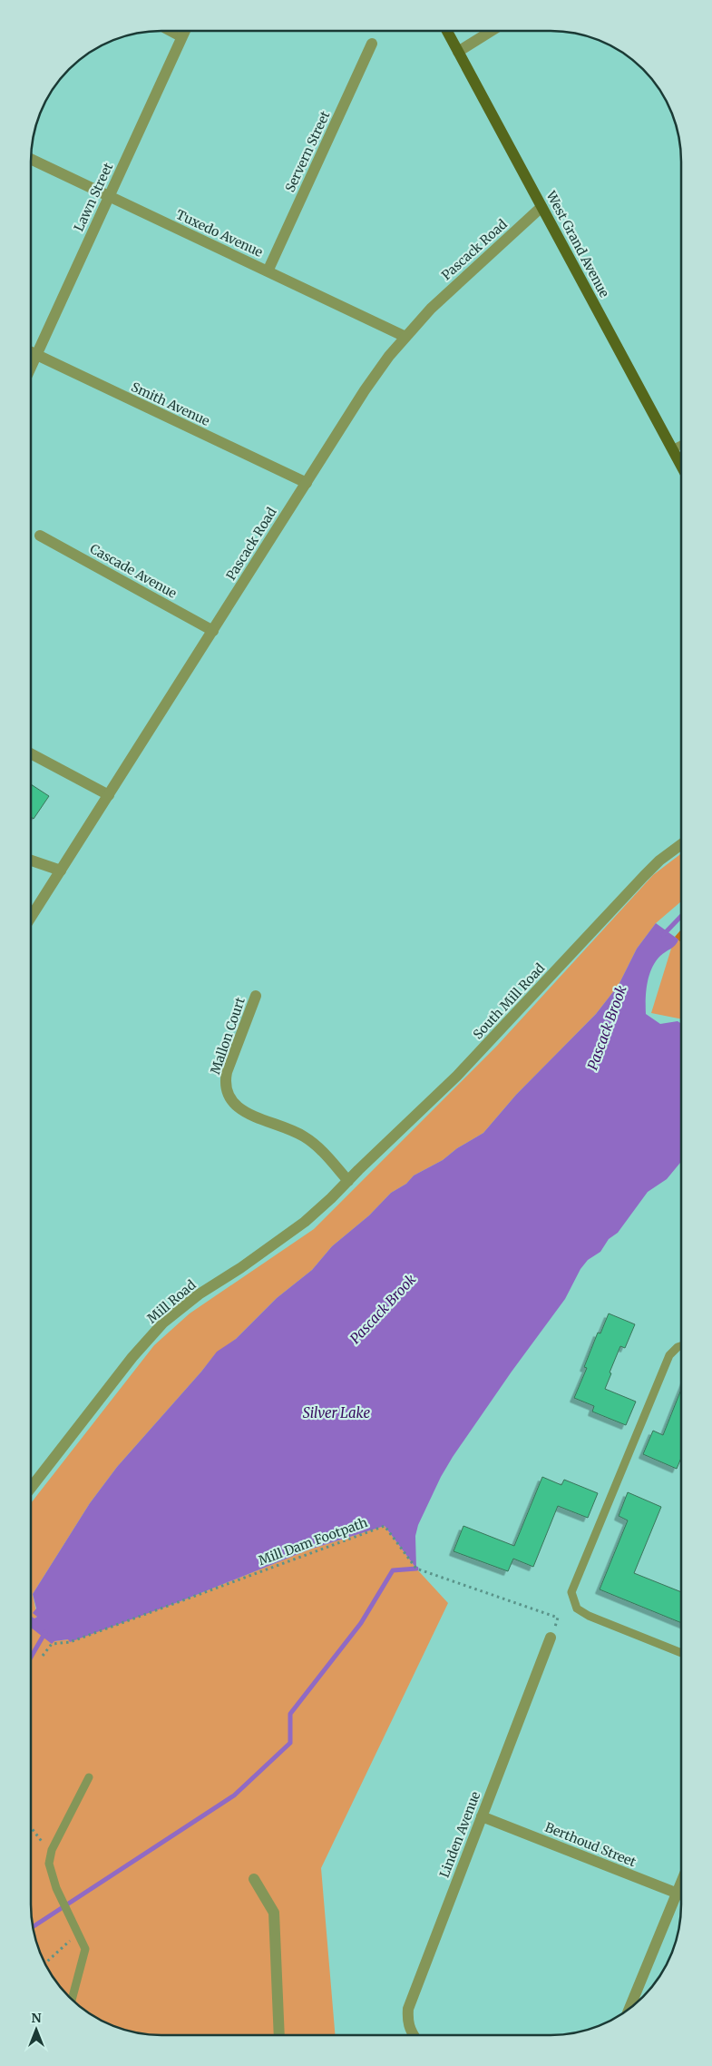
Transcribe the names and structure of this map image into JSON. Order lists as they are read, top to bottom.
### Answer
{
  "streets": {
    "main road": ["West Grand Avenue"],
    "street": [
      "Servern Street",
      "Lawn Street",
      "Tuxedo Avenue",
      "Pascack Road",
      "Smith Avenue",
      "Cascade Avenue",
      "South Mill Road",
      "Mallon Court",
      "Mill Road",
      "Linden Avenue",
      "Berthoud Street"
    ],
    "path": ["Mill Dam Footpath"]
  },
  "crossings": [
    ["Servern Street", "Tuxedo Avenue"],
    ["Lawn Street", "Tuxedo Avenue"],
    ["Lawn Street", "Smith Avenue"],
    ["Tuxedo Avenue", "Pascack Road"],
    ["West Grand Avenue", "Pascack Road"],
    ["Pascack Road", "Smith Avenue"],
    ["Pascack Road", "Cascade Avenue"],
    ["South Mill Road", "Mallon Court"],
    ["South Mill Road", "Mill Road"],
    ["Mallon Court", "Mill Road"],
    ["Mill Dam Footpath", "Linden Avenue"],
    ["Linden Avenue", "Berthoud Street"]
  ],
  "water": ["Pascack Brook", "Silver Lake"],
  "north": "top"
}
